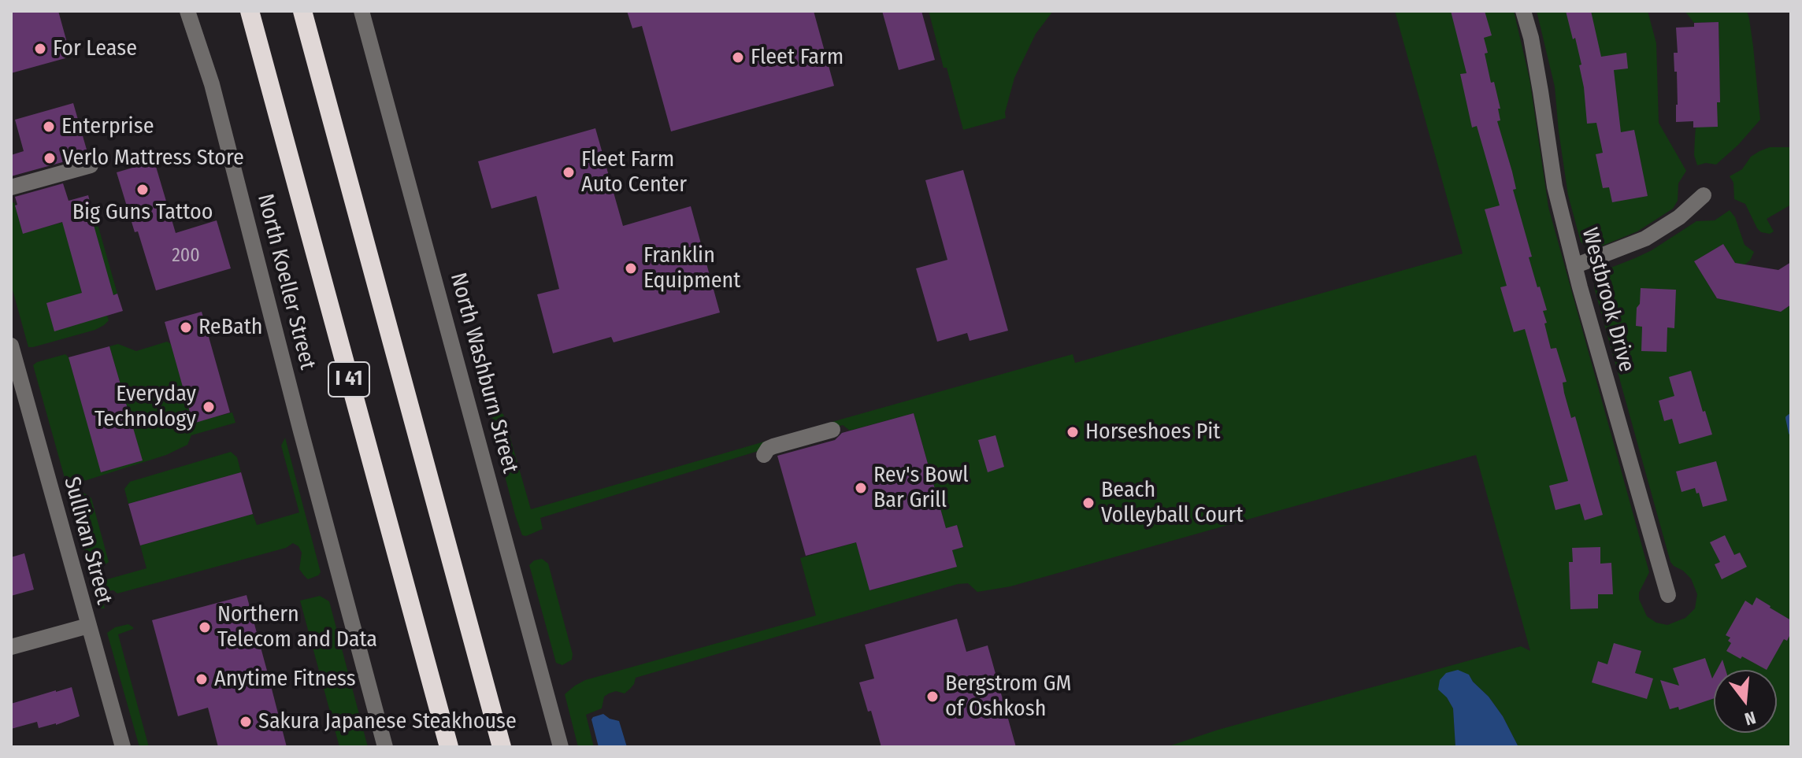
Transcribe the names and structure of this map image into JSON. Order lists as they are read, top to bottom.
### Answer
{
  "streets": {
    "highway": ["I 41"],
    "street": [
      "North Koeller Street",
      "Westbrook Drive",
      "North Washburn Street",
      "Sullivan Street"
    ]
  },
  "places": [
    "For Lease",
    "Fleet Farm",
    "Enterprise",
    "Verlo Mattress Store",
    "Fleet Farm Auto Center",
    "Big Guns Tattoo",
    "Franklin Equipment",
    "ReBath",
    "Everyday Technology",
    "Horseshoes Pit",
    "Rev's Bowl Bar Grill",
    "Beach Volleyball Court",
    "Northern Telecom and Data",
    "Anytime Fitness",
    "Bergstrom GM of Oshkosh",
    "Sakura Japanese Steakhouse"
  ],
  "house_numbers": ["200"],
  "north": "bottom"
}
